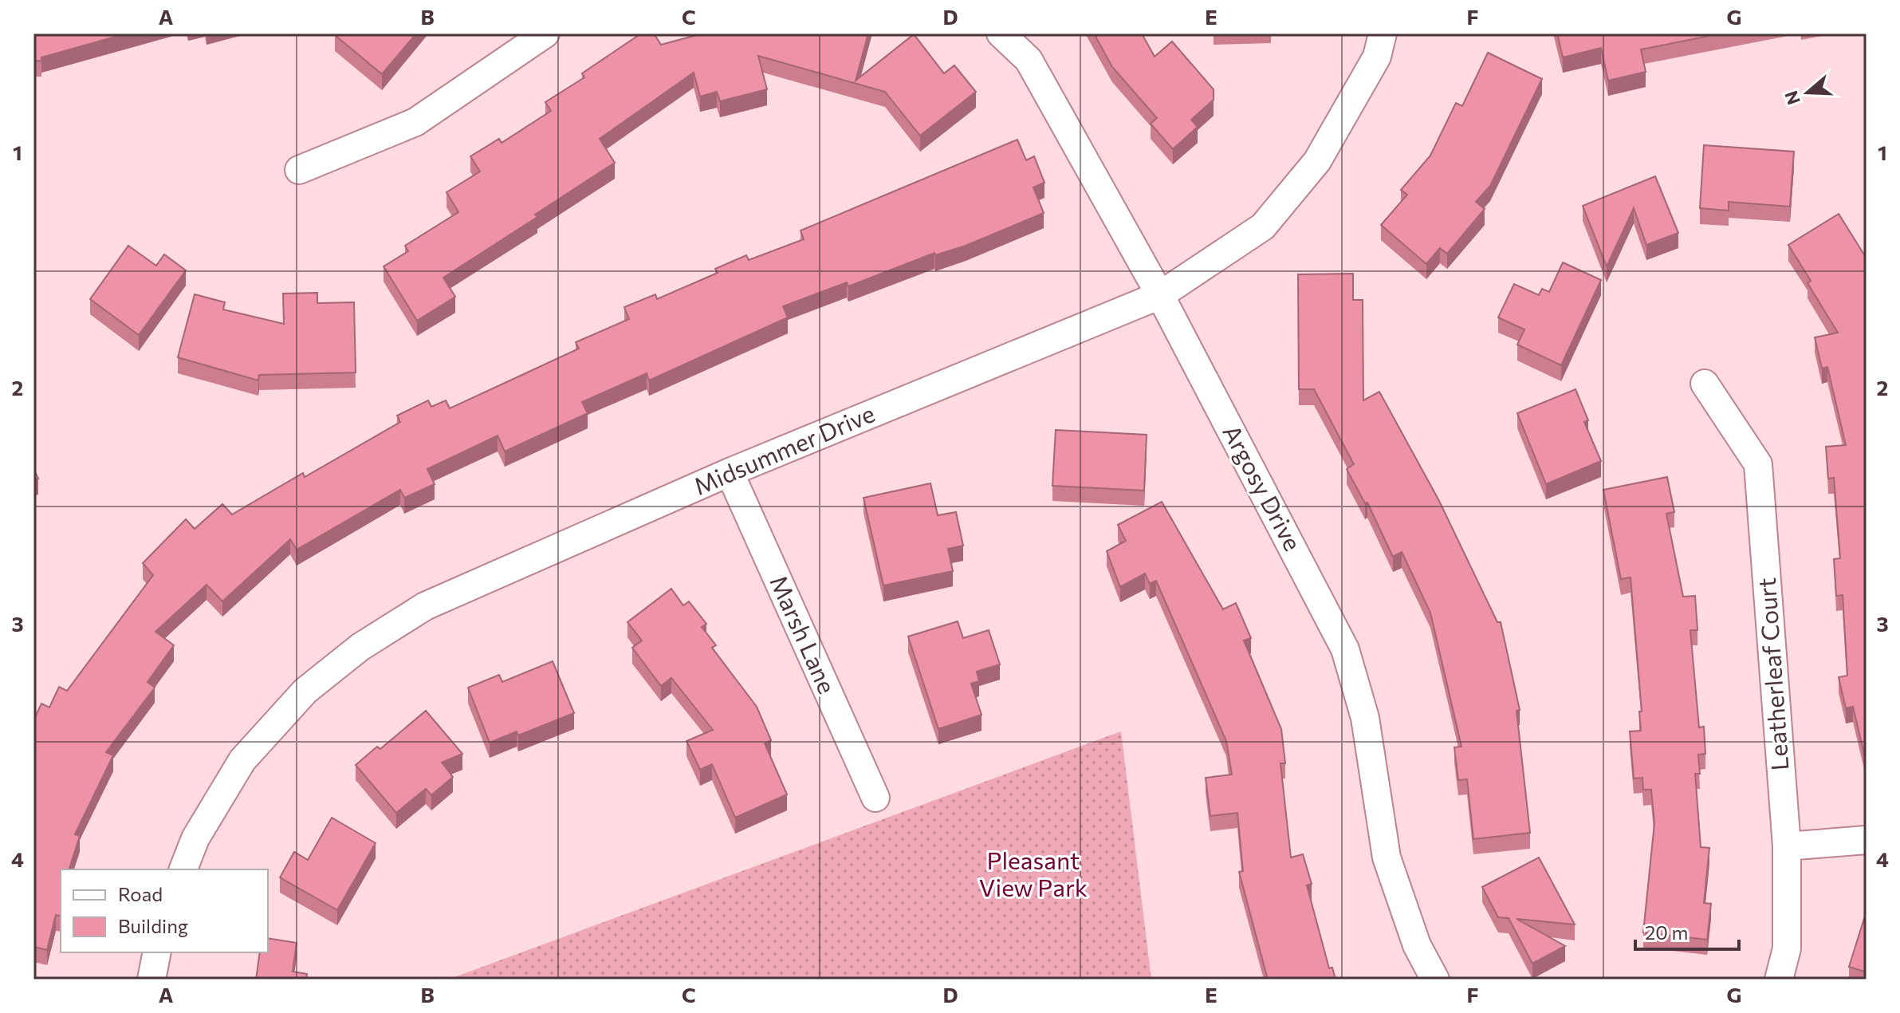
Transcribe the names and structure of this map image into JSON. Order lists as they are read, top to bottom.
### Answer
{
  "streets": {
    "street": [
      "Midsummer Drive",
      "Argosy Drive",
      "Marsh Lane",
      "Leatherleaf Court"
    ]
  },
  "crossings": [
    ["Midsummer Drive", "Argosy Drive"],
    ["Midsummer Drive", "Marsh Lane"]
  ],
  "parks": ["Pleasant View Park"],
  "legend": ["Road", "Building"],
  "scale_bar": "20 m",
  "north": "left",
  "grid": {
    "columns": [
      "A",
      "B",
      "C",
      "D",
      "E",
      "F",
      "G"
    ],
    "rows": [
      "1",
      "2",
      "3",
      "4"
    ]
  }
}
